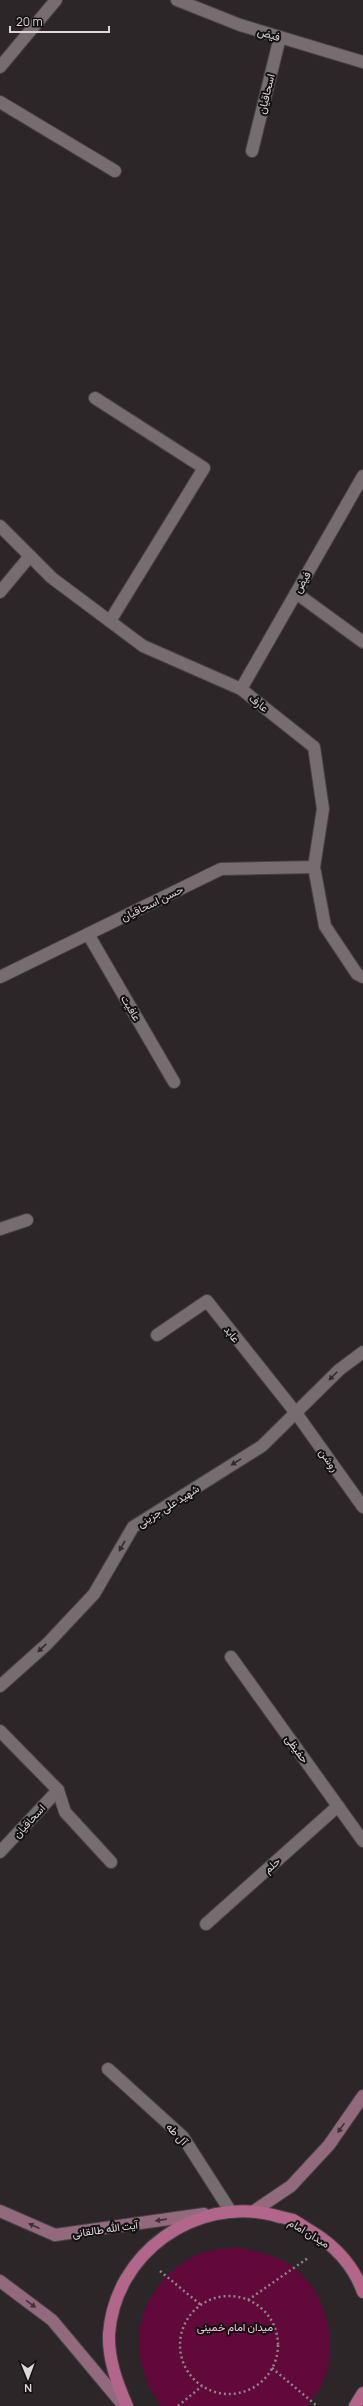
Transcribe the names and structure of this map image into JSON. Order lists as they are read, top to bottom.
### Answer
{
  "streets": {
    "main road": ["آیت الله طالقانی", "میدان امام"],
    "street": [
      "فیض",
      "اسحاقیان",
      "عارف",
      "حسن اسحاقیان",
      "عافیت",
      "عابد",
      "روشن",
      "شهید علی جزینی",
      "حفیظی",
      "حلم",
      "آل طه"
    ]
  },
  "crossings": [
    ["فیض", "اسحاقیان"],
    ["فیض", "عارف"],
    ["عارف", "حسن اسحاقیان"],
    ["حسن اسحاقیان", "عافیت"],
    ["عابد", "روشن"],
    ["عابد", "شهید علی جزینی"],
    ["روشن", "شهید علی جزینی"],
    ["حفیظی", "حلم"],
    ["آل طه", "میدان امام"],
    ["آیت الله طالقانی", "میدان امام"]
  ],
  "one_way": ["شهید علی جزینی", "آیت الله طالقانی"],
  "parks": ["میدان امام خمینی"],
  "scale_bar": "20 m",
  "north": "bottom"
}
